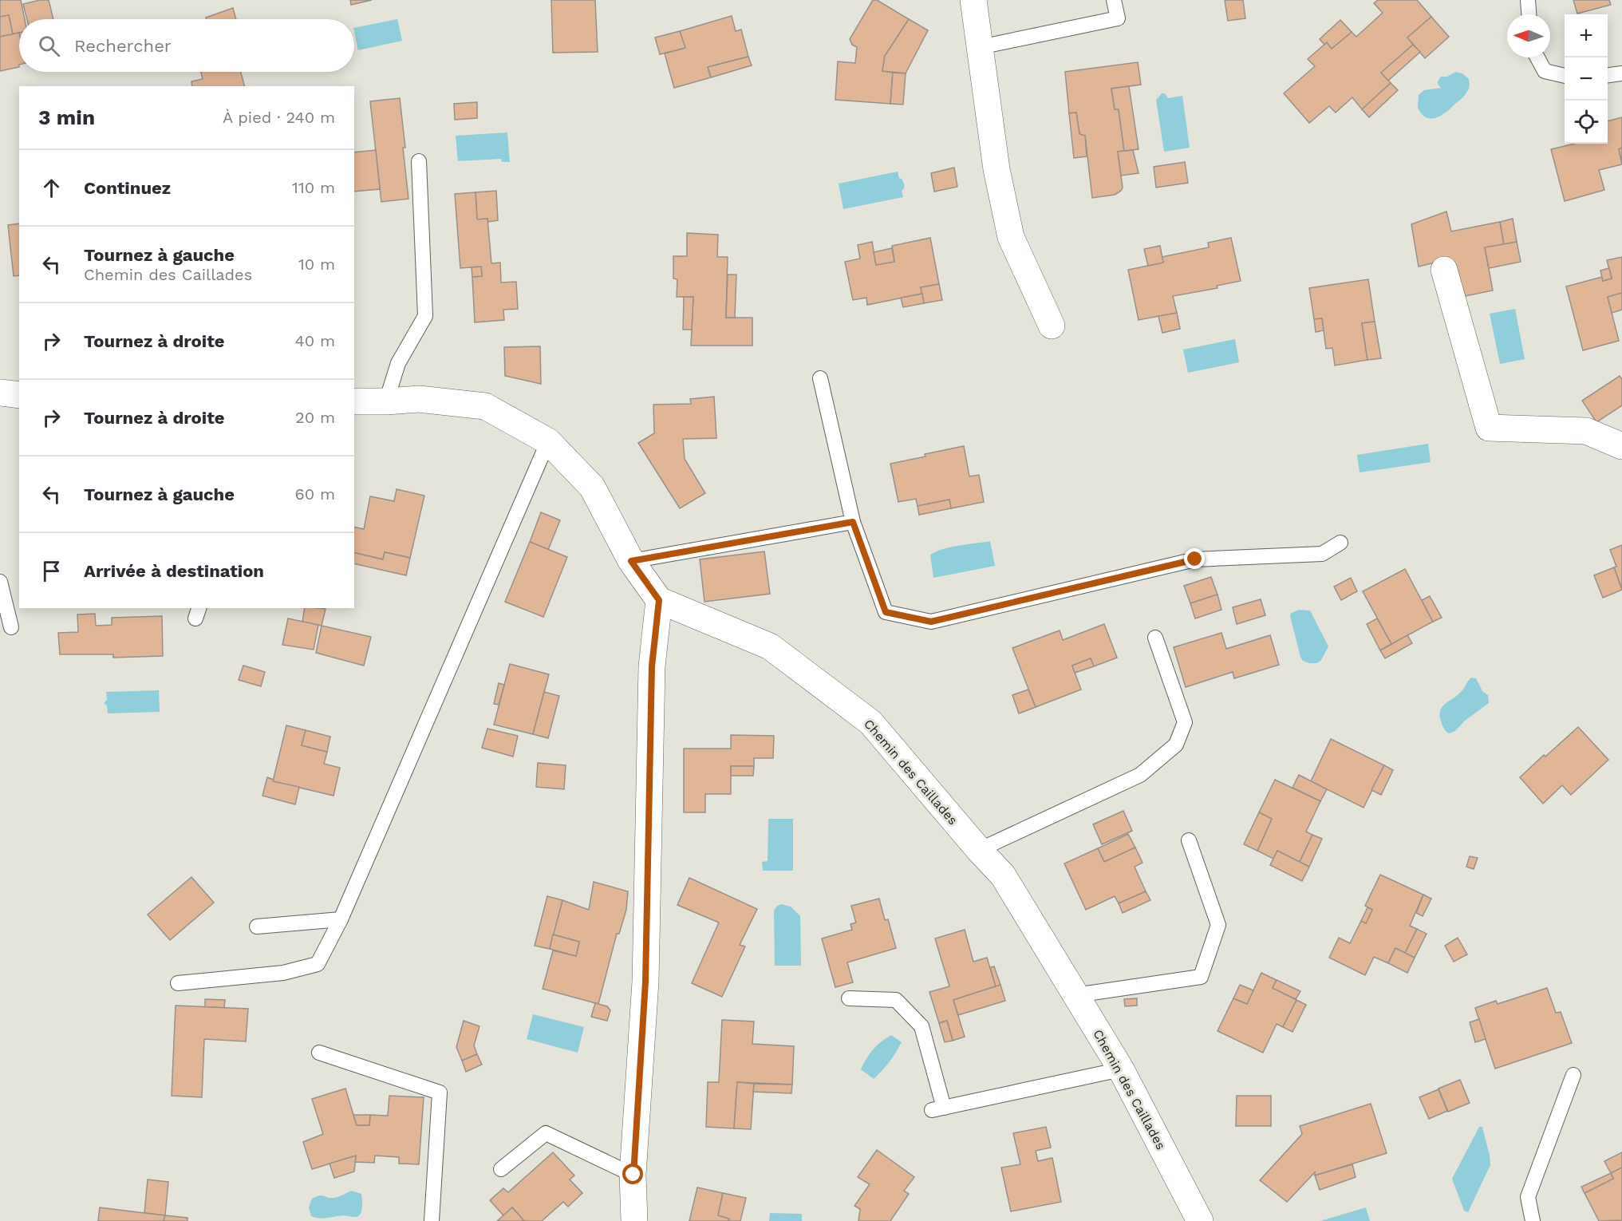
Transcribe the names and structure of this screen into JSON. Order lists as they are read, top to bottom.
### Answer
{
  "streets": {
    "street": ["Chemin des Caillades"]
  },
  "north": "left",
  "page": {
    "map_buttons": ["+", "−"],
    "search": "Rechercher",
    "heading": ["3 min", "À pied · 240 m"],
    "list": [
      ["Continuez", "110 m"],
      ["Tournez à gauche", "Chemin des Caillades", "10 m"],
      ["Tournez à droite", "40 m"],
      ["Tournez à droite", "20 m"],
      ["Tournez à gauche", "60 m"],
      "Arrivée à destination"
    ]
  }
}
